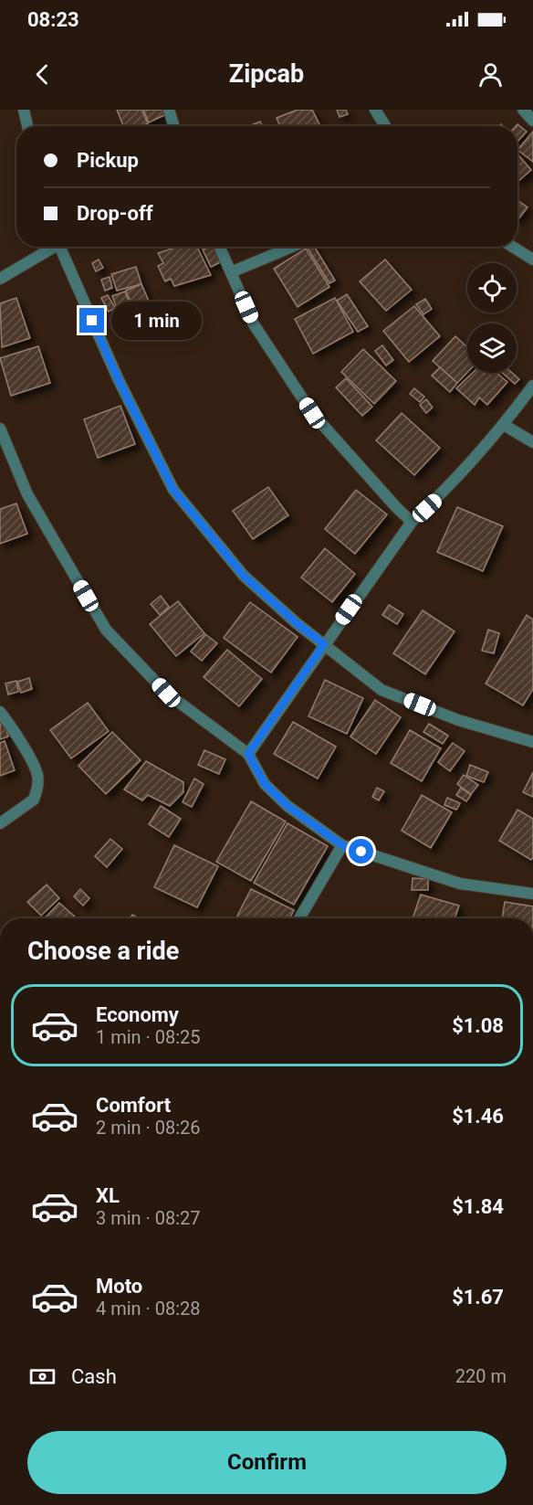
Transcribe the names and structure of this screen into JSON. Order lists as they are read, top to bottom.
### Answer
{
  "page": {
    "status": "08:23",
    "header": "Zipcab",
    "banner": ["Pickup", "Drop-off"],
    "bubble": "1 min",
    "heading": "Choose a ride",
    "list": [
      {
        "name": "Economy",
        "note": "1 min · 08:25",
        "value": "$1.08"
      },
      {
        "name": "Comfort",
        "note": "2 min · 08:26",
        "value": "$1.46"
      },
      {
        "name": "XL",
        "note": "3 min · 08:27",
        "value": "$1.84"
      },
      {
        "name": "Moto",
        "note": "4 min · 08:28",
        "value": "$1.67"
      }
    ],
    "pay": ["Cash", "220 m"],
    "buttons": "Confirm"
  }
}
